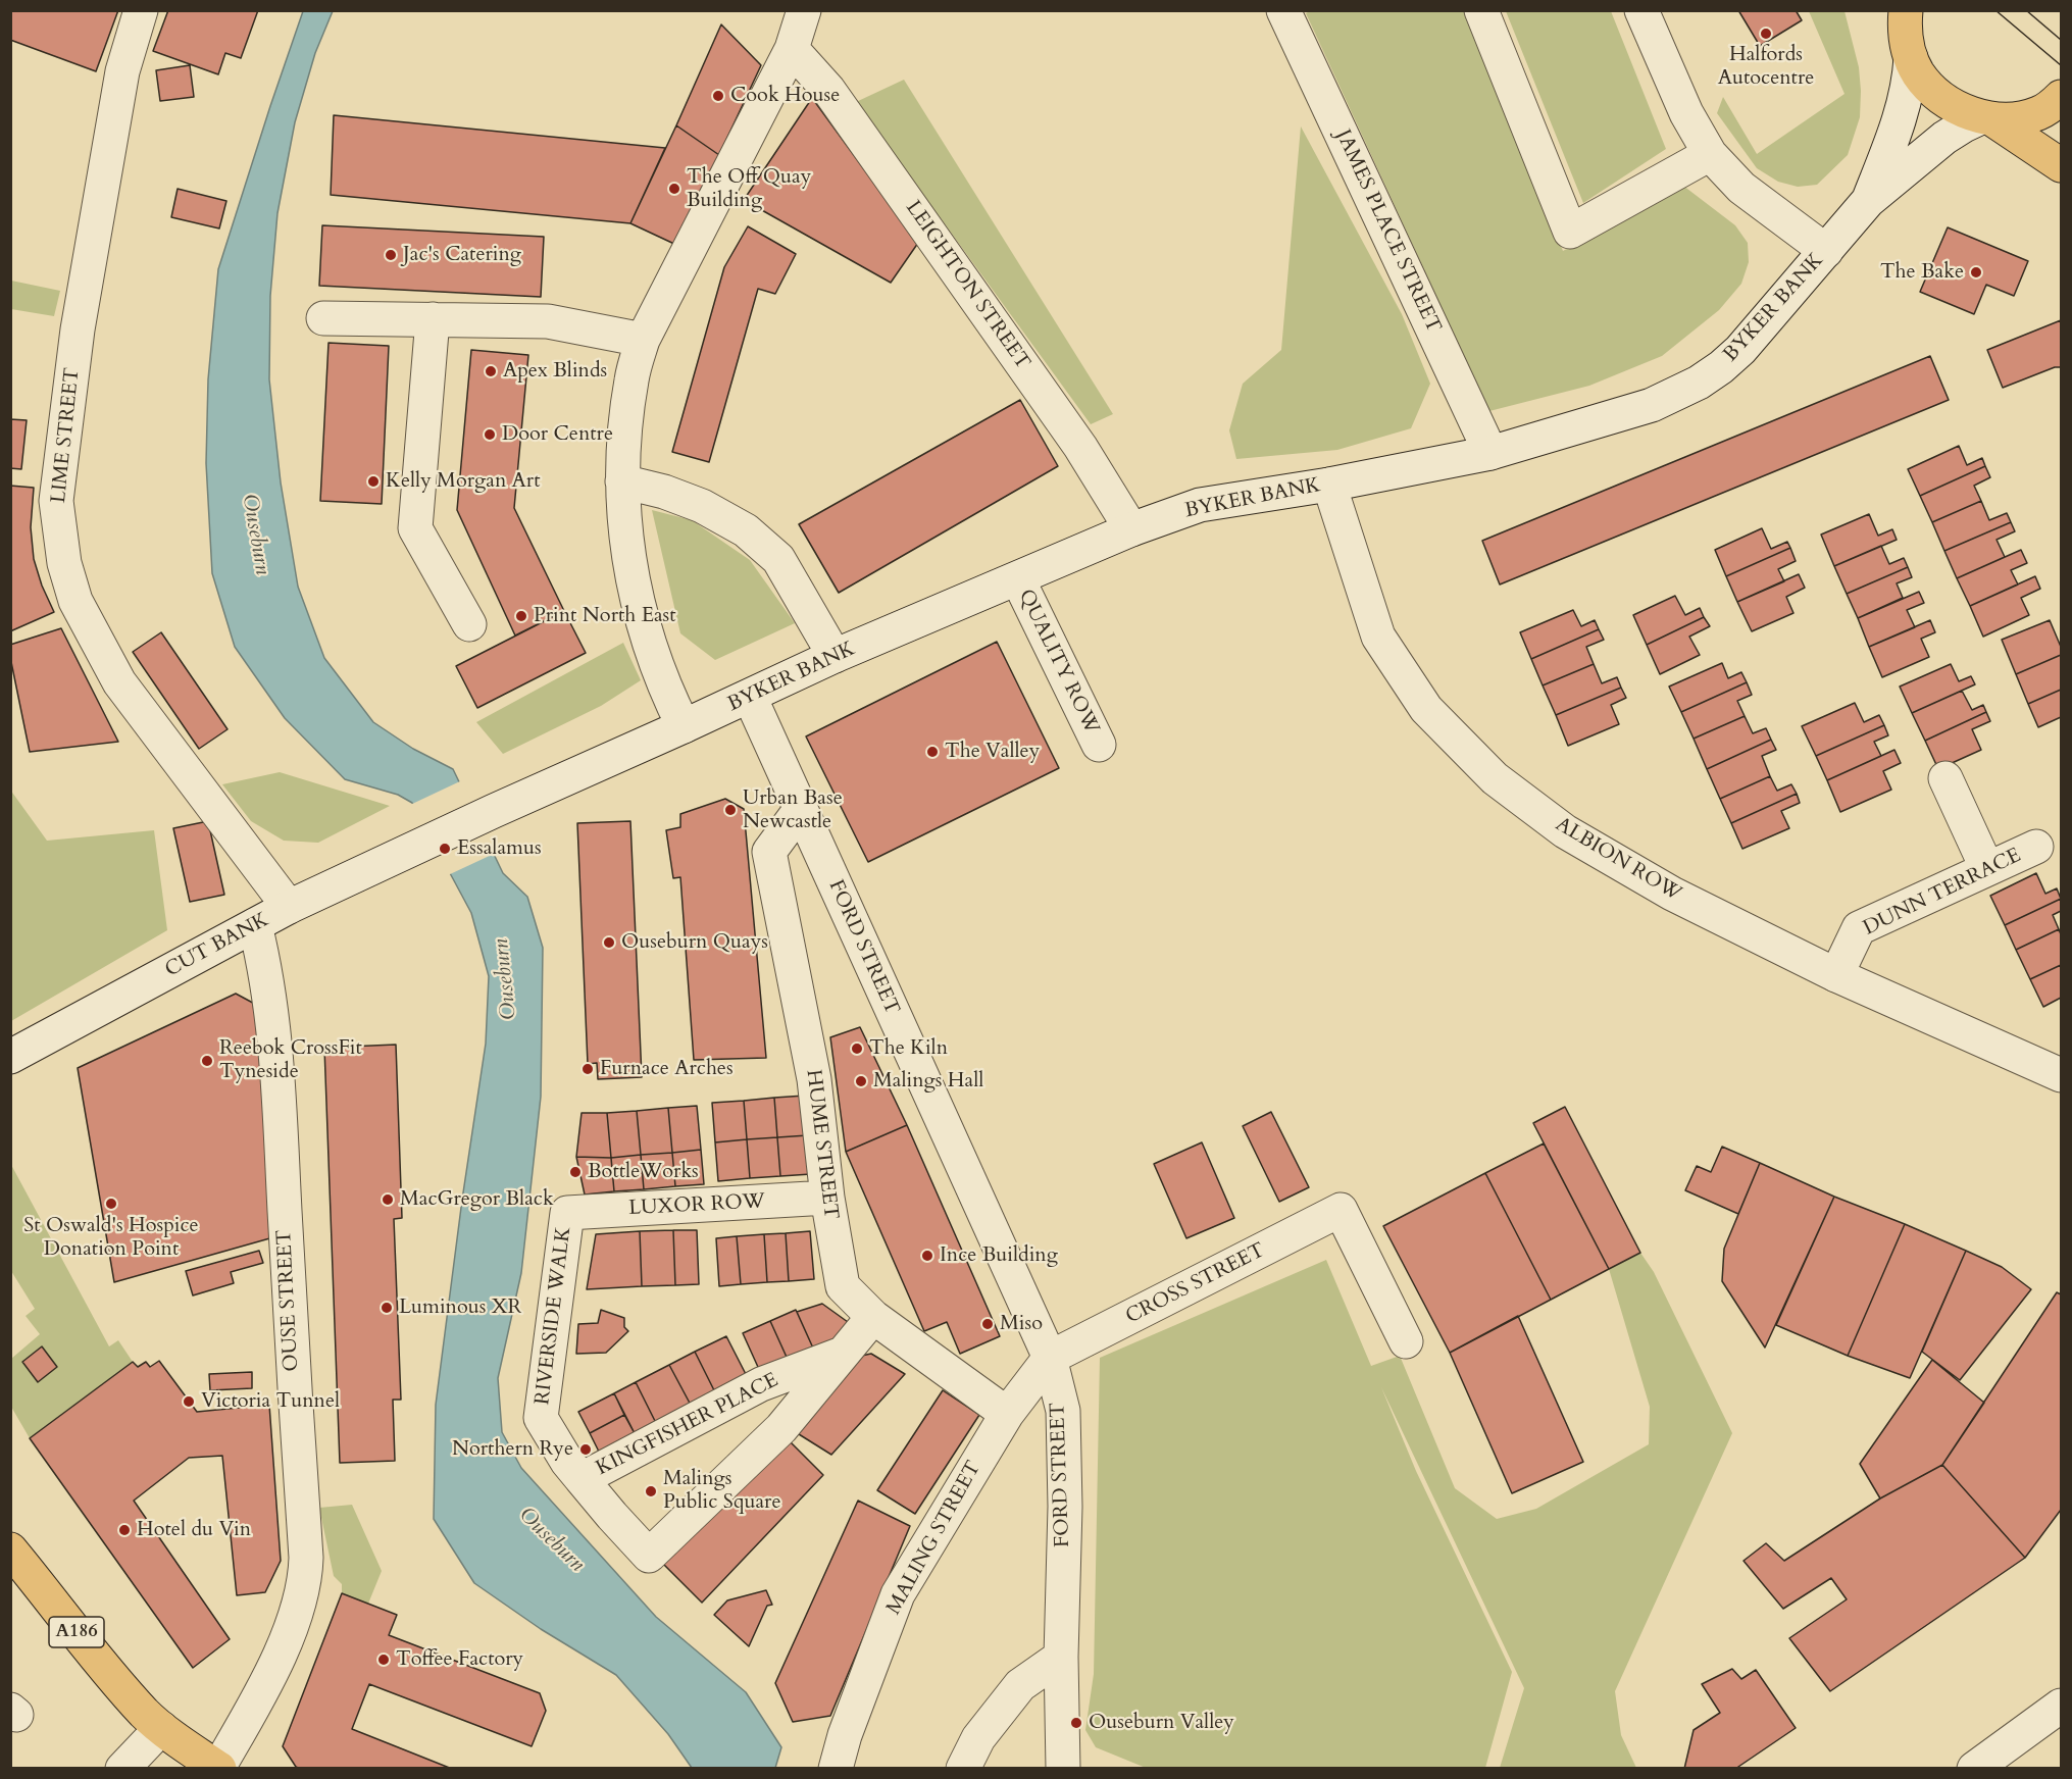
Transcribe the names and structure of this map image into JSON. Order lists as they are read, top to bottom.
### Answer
{
  "streets": {
    "main road": ["A186"],
    "street": [
      "JAMES PLACE STREET",
      "LEIGHTON STREET",
      "BYKER BANK",
      "LIME STREET",
      "QUALITY ROW",
      "ALBION ROW",
      "DUNN TERRACE",
      "CUT BANK",
      "FORD STREET",
      "HUME STREET",
      "LUXOR ROW",
      "CROSS STREET",
      "OUSE STREET",
      "RIVERSIDE WALK",
      "KINGFISHER PLACE",
      "MALING STREET"
    ]
  },
  "crossings": [
    ["JAMES PLACE STREET", "BYKER BANK"],
    ["LEIGHTON STREET", "BYKER BANK"],
    ["BYKER BANK", "QUALITY ROW"],
    ["BYKER BANK", "ALBION ROW"],
    ["BYKER BANK", "CUT BANK"],
    ["BYKER BANK", "FORD STREET"],
    ["LIME STREET", "CUT BANK"],
    ["ALBION ROW", "DUNN TERRACE"],
    ["CUT BANK", "OUSE STREET"],
    ["FORD STREET", "HUME STREET"],
    ["FORD STREET", "CROSS STREET"],
    ["FORD STREET", "MALING STREET"],
    ["HUME STREET", "LUXOR ROW"],
    ["HUME STREET", "KINGFISHER PLACE"],
    ["HUME STREET", "MALING STREET"],
    ["LUXOR ROW", "RIVERSIDE WALK"],
    ["CROSS STREET", "MALING STREET"],
    ["OUSE STREET", "A186"],
    ["RIVERSIDE WALK", "KINGFISHER PLACE"]
  ],
  "water": ["Ouseburn"],
  "places": [
    "Halfords Autocentre",
    "Cook House",
    "The Off Quay Building",
    "Jac's Catering",
    "The Bake",
    "Apex Blinds",
    "Door Centre",
    "Kelly Morgan Art",
    "Print North East",
    "The Valley",
    "Urban Base Newcastle",
    "Essalamus",
    "Ouseburn Quays",
    "The Kiln",
    "Reebok CrossFit Tyneside",
    "Furnace Arches",
    "Malings Hall",
    "BottleWorks",
    "MacGregor Black",
    "St Oswald's Hospice Donation Point",
    "Ince Building",
    "Luminous XR",
    "Miso",
    "Victoria Tunnel",
    "Northern Rye",
    "Malings Public Square",
    "Hotel du Vin",
    "Toffee Factory",
    "Ouseburn Valley"
  ]
}
